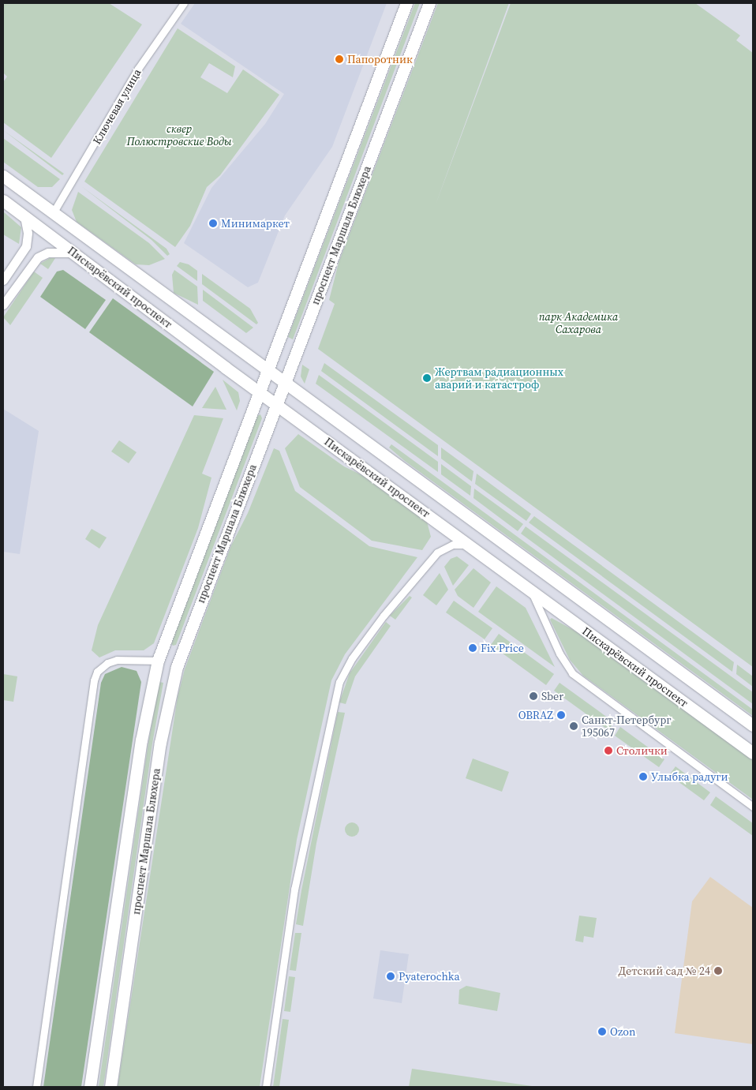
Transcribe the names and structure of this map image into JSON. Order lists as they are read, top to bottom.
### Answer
{
  "streets": {
    "main road": ["проспект Маршала Блюхера", "Пискарёвский проспект"],
    "street": ["Ключевая улица"]
  },
  "crossings": [
    ["Ключевая улица", "Пискарёвский проспект"],
    ["проспект Маршала Блюхера", "Пискарёвский проспект"]
  ],
  "parks": ["сквер Полюстровские Воды", "парк Академика Сахарова"],
  "places": [
    "Папоротник",
    "Минимаркет",
    "Жертвам радиационных аварий и катастроф",
    "Fix Price",
    "Sber",
    "OBRAZ",
    "Санкт-Петербург 195067",
    "Столички",
    "Улыбка радуги",
    "Детский сад № 24",
    "Pyaterochka",
    "Ozon"
  ]
}
